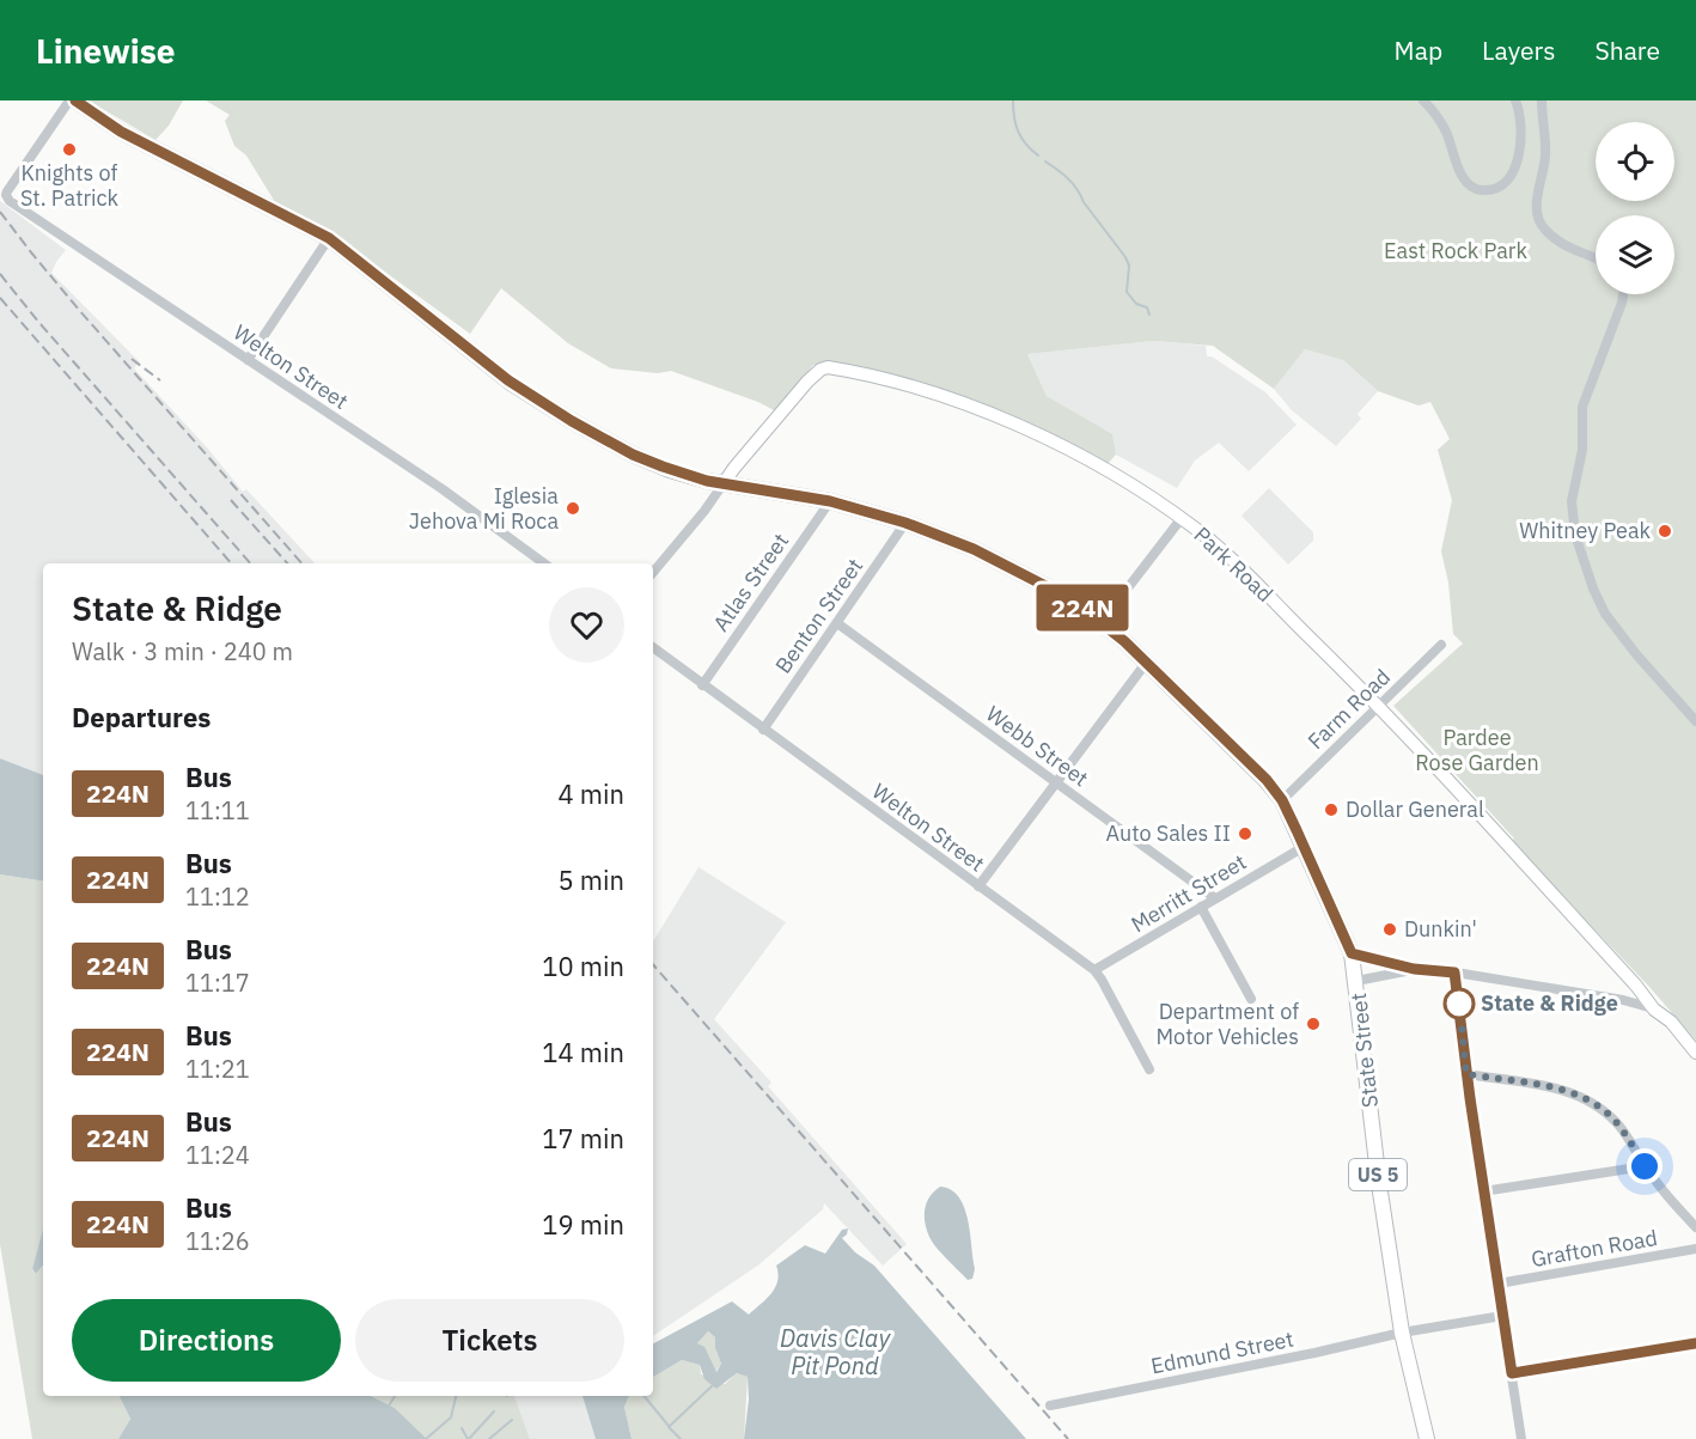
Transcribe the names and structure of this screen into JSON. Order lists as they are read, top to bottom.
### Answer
{
  "streets": {
    "main road": ["Park Road", "State Street", "US 5"],
    "street": [
      "Welton Street",
      "Atlas Street",
      "Benton Street",
      "Farm Road",
      "Webb Street",
      "Merritt Street",
      "Grafton Road",
      "Edmund Street"
    ]
  },
  "crossings": [
    ["Welton Street", "Atlas Street"],
    ["Welton Street", "Benton Street"],
    ["Welton Street", "Merritt Street"],
    ["Park Road", "Farm Road"],
    ["Park Road", "State Street"],
    ["Atlas Street", "State Street"],
    ["Benton Street", "Webb Street"],
    ["Benton Street", "State Street"],
    ["Farm Road", "State Street"],
    ["Webb Street", "Merritt Street"],
    ["Merritt Street", "State Street"],
    ["State Street", "Edmund Street"]
  ],
  "water": ["Davis Clay Pit Pond"],
  "parks": ["East Rock Park", "Pardee Rose Garden"],
  "places": [
    "Knights of St. Patrick",
    "Iglesia Jehova Mi Roca",
    "Whitney Peak",
    "Dollar General",
    "Auto Sales II",
    "Dunkin'",
    "State & Ridge",
    "Department of Motor Vehicles"
  ],
  "lines": ["bus line 224N"],
  "page": {
    "header": "Linewise",
    "nav": ["Map", "Layers", "Share"],
    "on_map": "224N",
    "heading": [
      ["State & Ridge", "Walk · 3 min · 240 m"],
      "Departures"
    ],
    "list": [
      {
        "mark": "224N",
        "name": "Bus",
        "note": "11:11",
        "value": "4 min"
      },
      {
        "mark": "224N",
        "name": "Bus",
        "note": "11:12",
        "value": "5 min"
      },
      {
        "mark": "224N",
        "name": "Bus",
        "note": "11:17",
        "value": "10 min"
      },
      {
        "mark": "224N",
        "name": "Bus",
        "note": "11:21",
        "value": "14 min"
      },
      {
        "mark": "224N",
        "name": "Bus",
        "note": "11:24",
        "value": "17 min"
      },
      {
        "mark": "224N",
        "name": "Bus",
        "note": "11:26",
        "value": "19 min"
      }
    ],
    "buttons": ["Directions", "Tickets"]
  }
}
